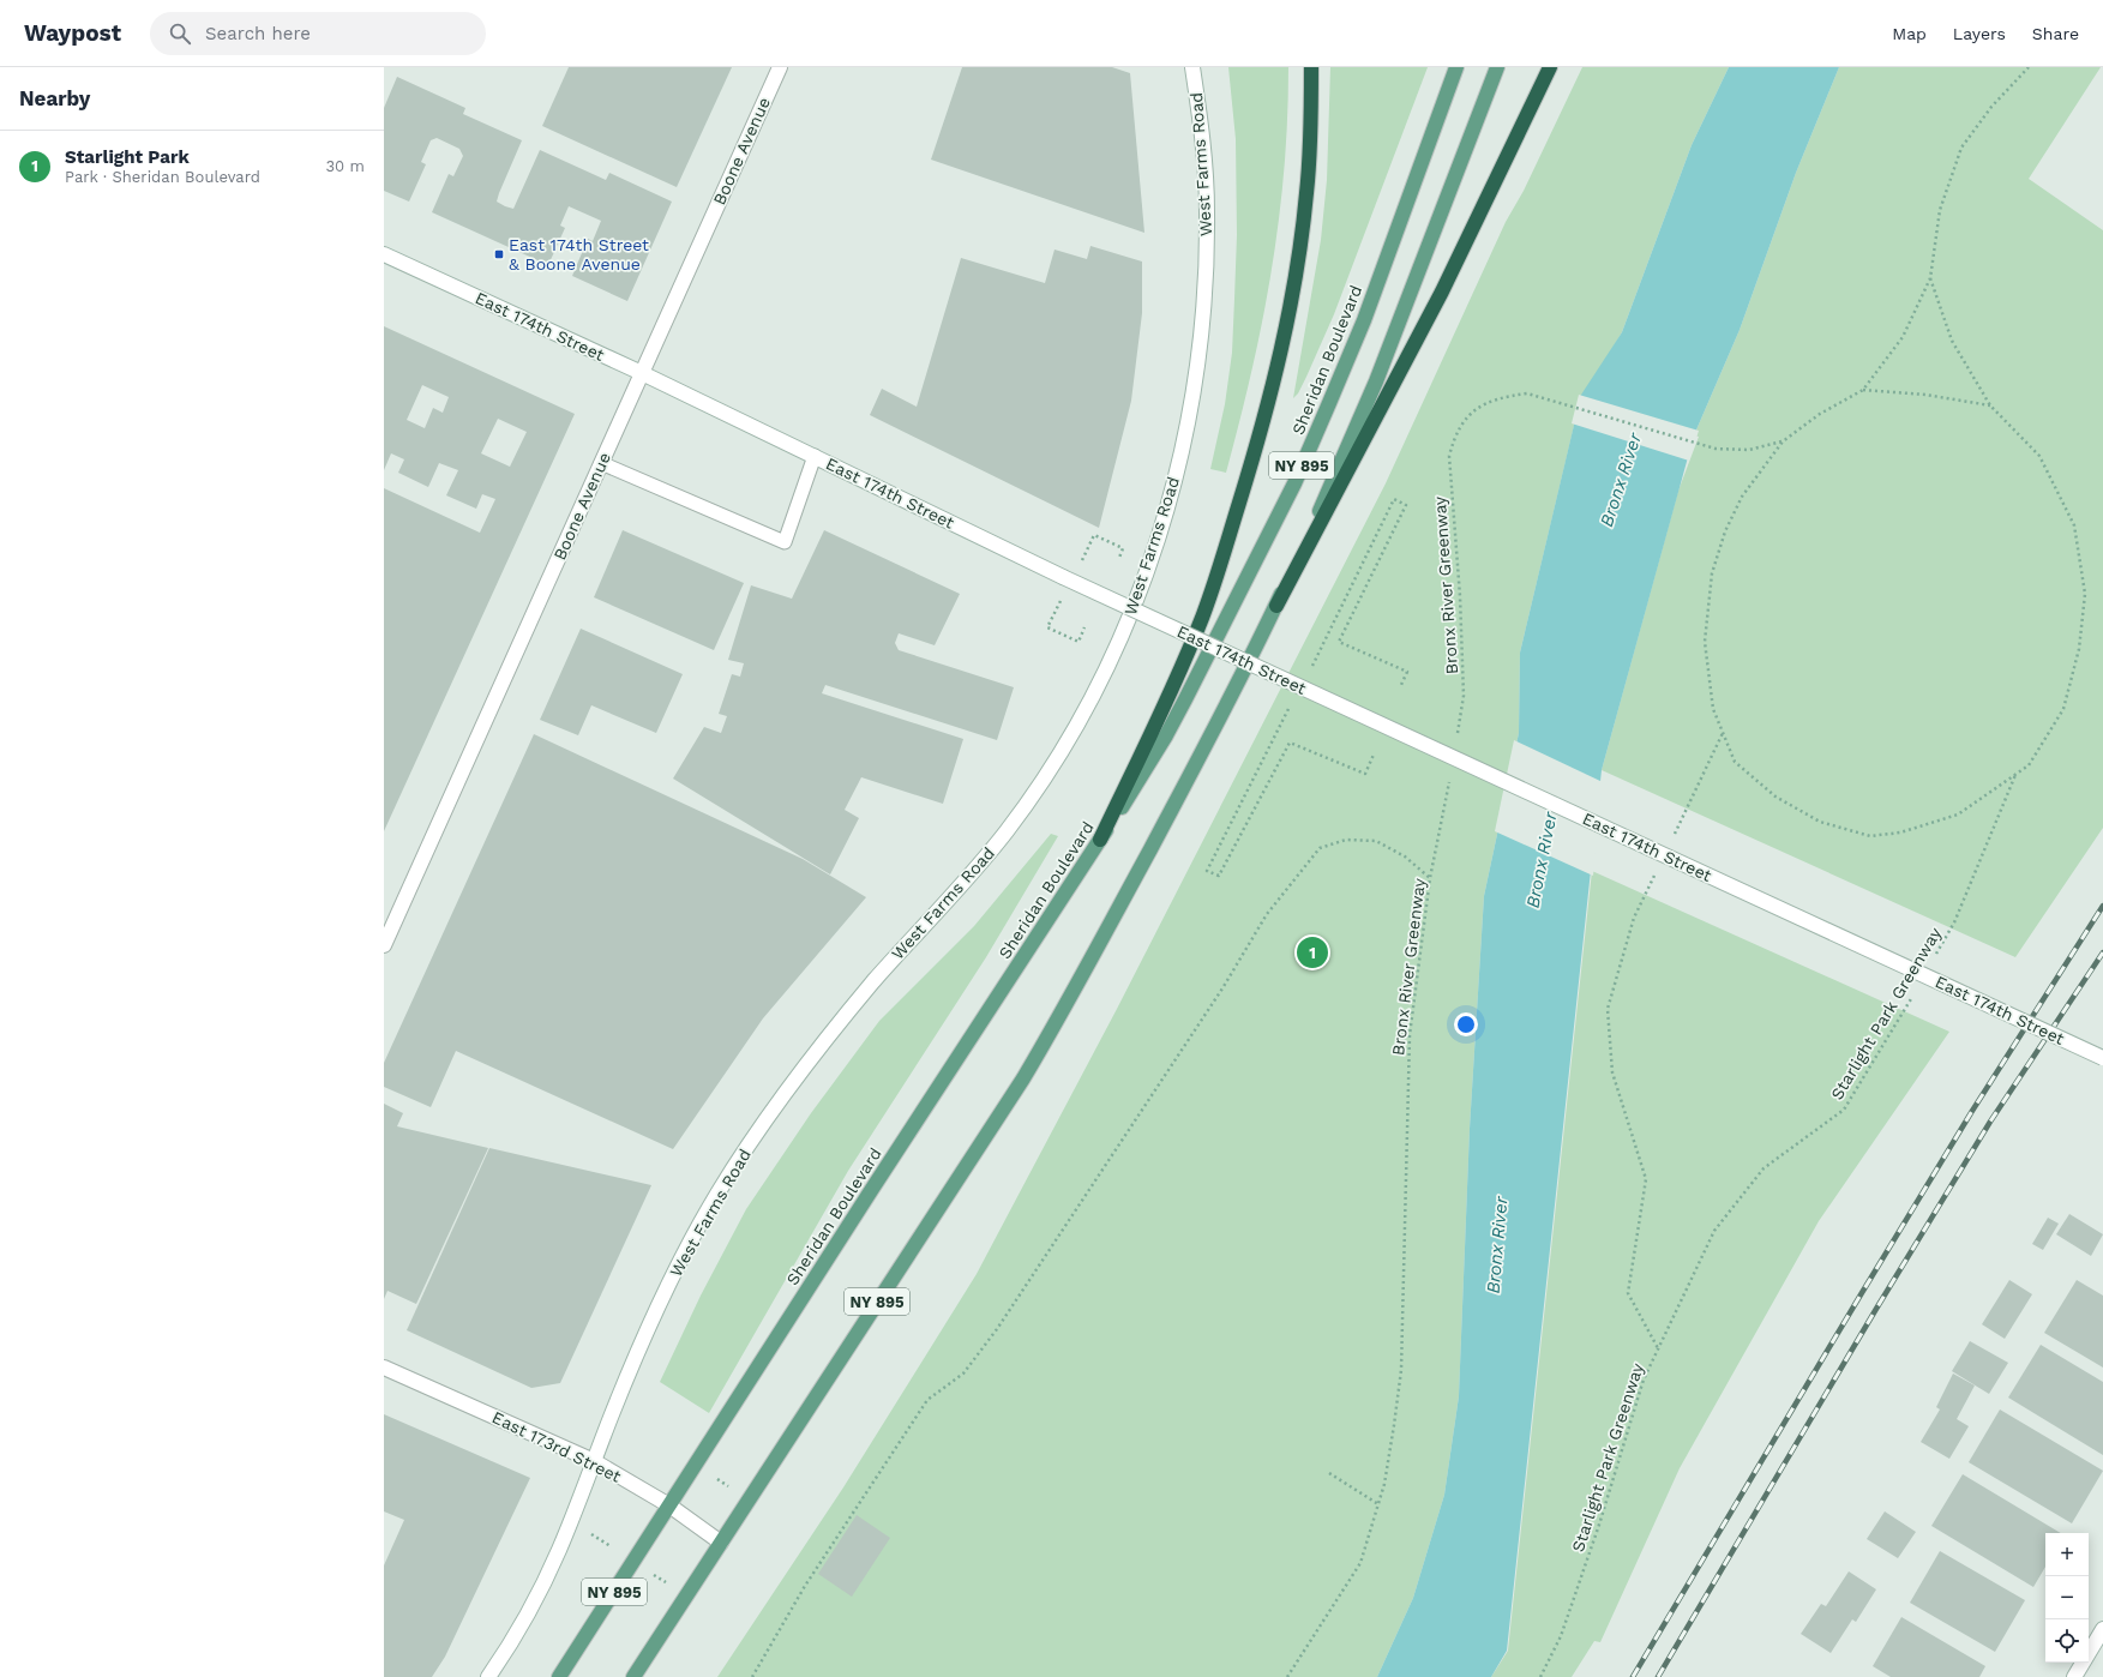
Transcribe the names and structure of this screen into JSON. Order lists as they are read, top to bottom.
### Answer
{
  "streets": {
    "main road": ["Sheridan Boulevard", "NY 895"],
    "street": [
      "Boone Avenue",
      "West Farms Road",
      "East 174th Street",
      "East 173rd Street"
    ],
    "path": ["Bronx River Greenway", "Starlight Park Greenway"]
  },
  "crossings": [
    ["Boone Avenue", "East 174th Street"],
    ["West Farms Road", "East 173rd Street"],
    ["Sheridan Boulevard", "East 173rd Street"],
    ["NY 895", "East 173rd Street"]
  ],
  "water": ["Bronx River"],
  "places": {
    "transit": ["East 174th Street & Boone Avenue"]
  },
  "page": {
    "header": "Waypost",
    "search": "Search here",
    "nav": ["Map", "Layers", "Share"],
    "heading": "Nearby",
    "list": [
      {
        "mark": "1",
        "name": "Starlight Park",
        "note": "Park · Sheridan Boulevard",
        "value": "30 m"
      }
    ],
    "pins": "1",
    "map_buttons": ["+", "−"]
  }
}
